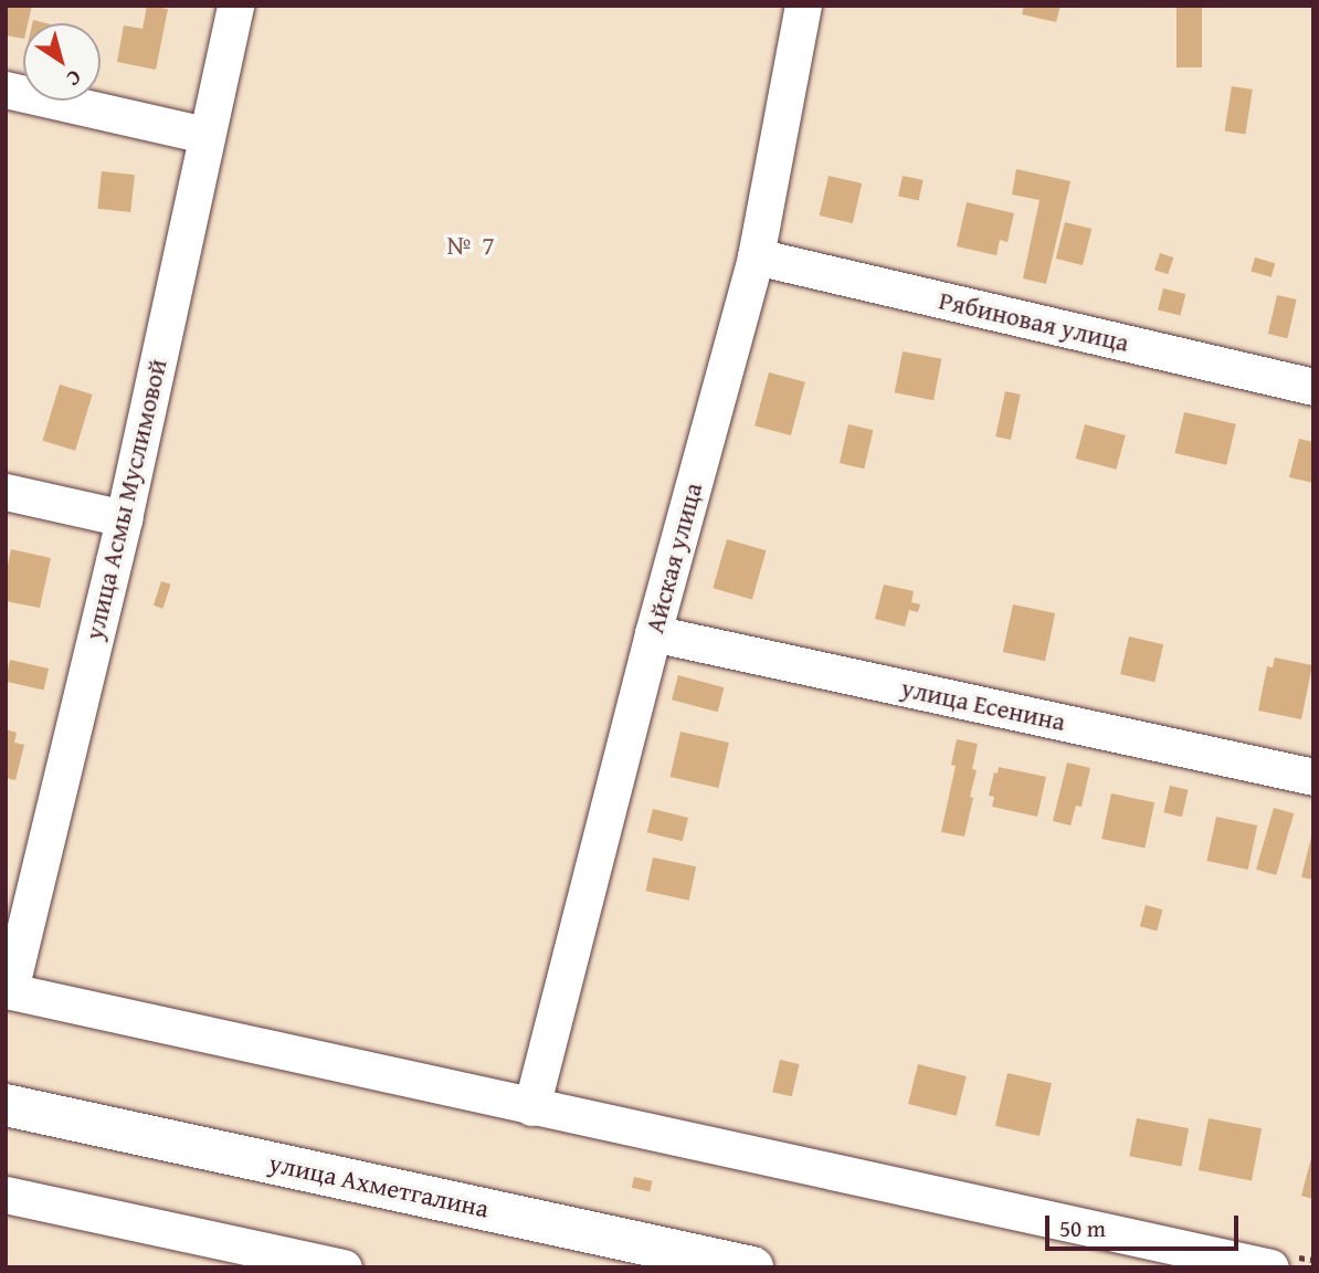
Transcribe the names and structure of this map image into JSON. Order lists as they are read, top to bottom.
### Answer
{
  "streets": {
    "main road": ["улица Ахметгалина"],
    "street": [
      "Рябиновая улица",
      "улица Асмы Муслимовой",
      "Айская улица",
      "улица Есенина"
    ]
  },
  "crossings": [
    ["Рябиновая улица", "Айская улица"],
    ["Айская улица", "улица Есенина"]
  ],
  "districts": ["№ 7"],
  "scale_bar": "50 m",
  "north": "bottom right"
}
